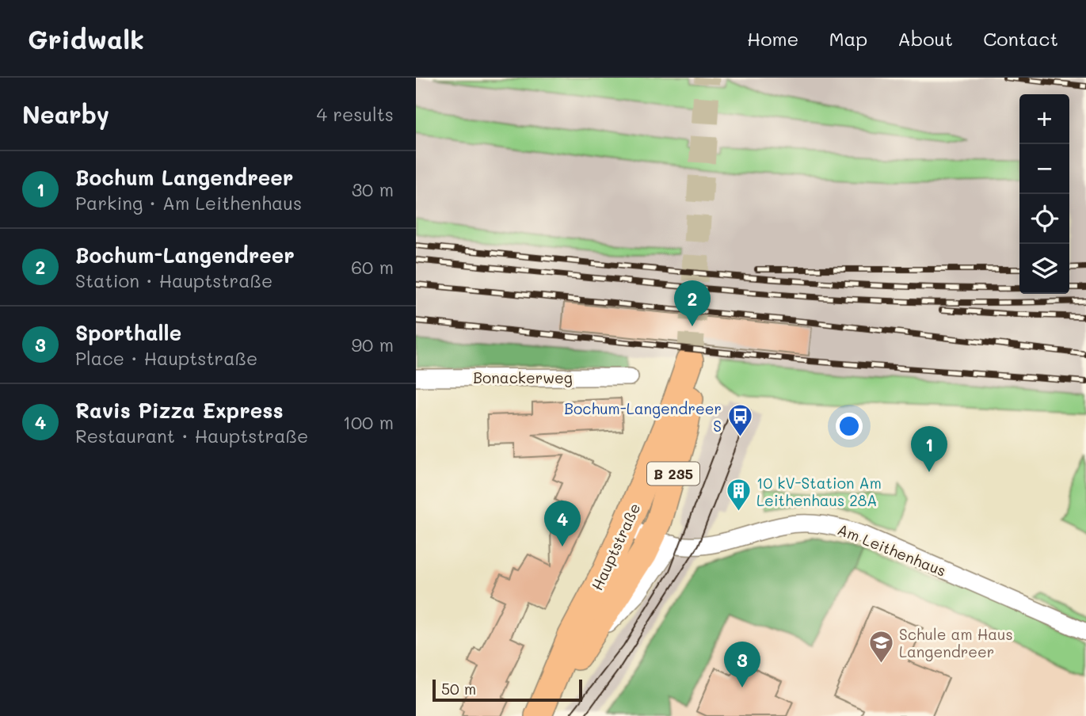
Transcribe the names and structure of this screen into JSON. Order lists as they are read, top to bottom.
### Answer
{
  "streets": {
    "main road": ["B 235", "Hauptstraße"],
    "street": ["Bonackerweg", "Am Leithenhaus"]
  },
  "crossings": [
    ["Hauptstraße", "Am Leithenhaus"]
  ],
  "places": {
    "bus stop": ["Bochum-Langendreer S"],
    "building": ["10 kV-Station Am Leithenhaus 28A"],
    "school or university": ["Schule am Haus Langendreer"]
  },
  "scale_bar": "50 m",
  "page": {
    "header": "Gridwalk",
    "nav": [
      "Home",
      "Map",
      "About",
      "Contact"
    ],
    "heading": ["Nearby", "4 results"],
    "map_buttons": ["+", "−"],
    "list": [
      {
        "mark": "1",
        "name": "Bochum Langendreer",
        "note": "Parking · Am Leithenhaus",
        "value": "30 m"
      },
      {
        "mark": "2",
        "name": "Bochum-Langendreer",
        "note": "Station · Hauptstraße",
        "value": "60 m"
      },
      {
        "mark": "3",
        "name": "Sporthalle",
        "note": "Place · Hauptstraße",
        "value": "90 m"
      },
      {
        "mark": "4",
        "name": "Ravis Pizza Express",
        "note": "Restaurant · Hauptstraße",
        "value": "100 m"
      }
    ],
    "pins": [
      "2",
      "1",
      "4",
      "3"
    ],
    "scale": "50 m"
  }
}
